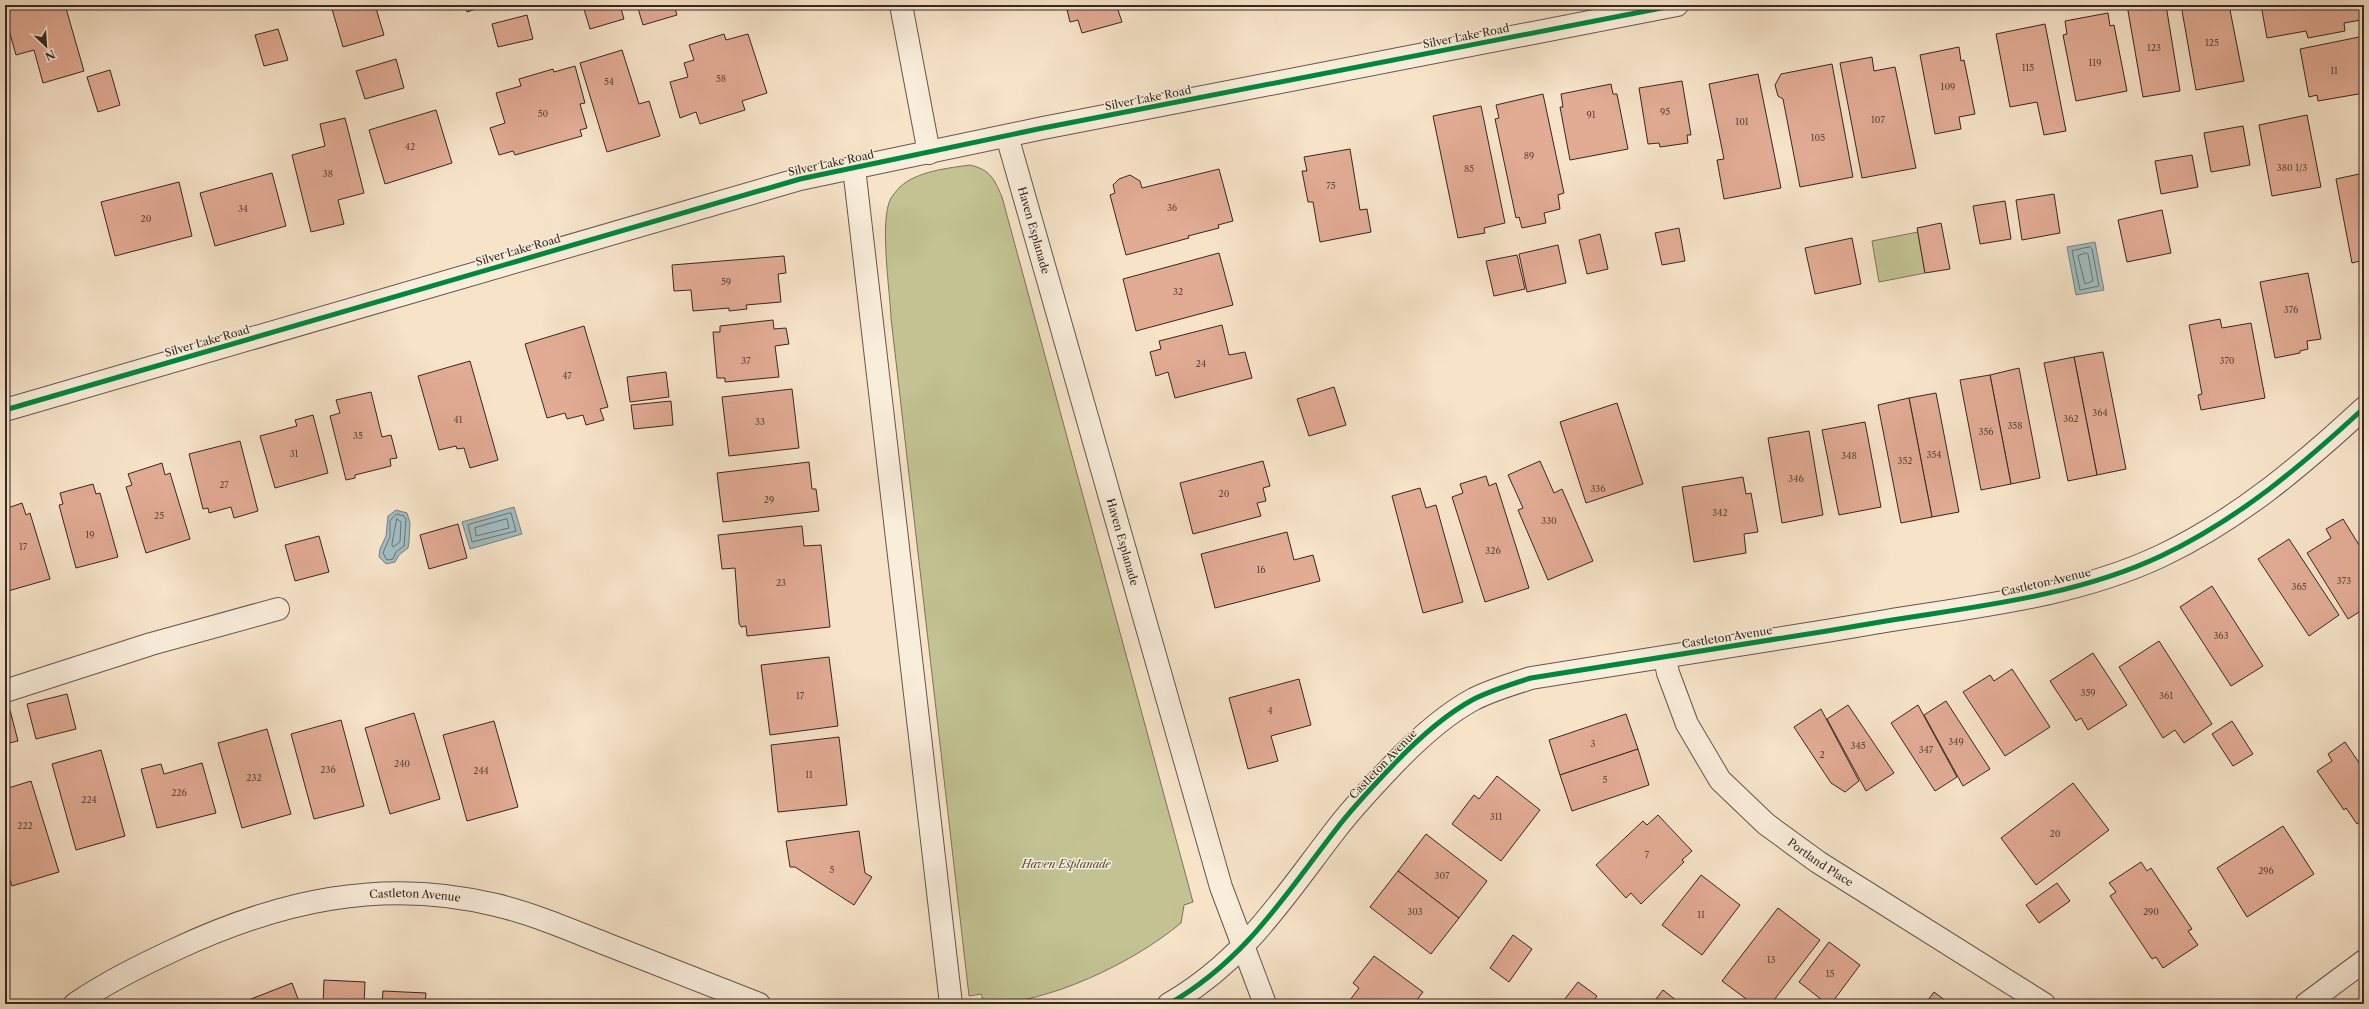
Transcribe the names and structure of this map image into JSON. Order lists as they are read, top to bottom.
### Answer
{
  "streets": {
    "street": [
      "Silver Lake Road",
      "Haven Esplanade",
      "Castleton Avenue",
      "Portland Place"
    ]
  },
  "crossings": [
    ["Silver Lake Road", "Haven Esplanade"],
    ["Haven Esplanade", "Castleton Avenue"],
    ["Castleton Avenue", "Portland Place"]
  ],
  "parks": ["Haven Esplanade"],
  "house_numbers": [
    "125",
    "123",
    "119",
    "115",
    "11",
    "58",
    "54",
    "109",
    "95",
    "50",
    "91",
    "107",
    "101",
    "105",
    "42",
    "89",
    "380 1/3",
    "85",
    "38",
    "75",
    "36",
    "34",
    "20",
    "59",
    "32",
    "376",
    "37",
    "370",
    "24",
    "47",
    "364",
    "362",
    "41",
    "33",
    "358",
    "356",
    "35",
    "31",
    "354",
    "348",
    "352",
    "346",
    "27",
    "336",
    "20",
    "29",
    "342",
    "25",
    "330",
    "19",
    "17",
    "326",
    "16",
    "373",
    "23",
    "365",
    "363",
    "359",
    "17",
    "361",
    "4",
    "349",
    "3",
    "345",
    "347",
    "2",
    "240",
    "236",
    "244",
    "11",
    "232",
    "5",
    "226",
    "224",
    "311",
    "222",
    "20",
    "7",
    "5",
    "296",
    "307",
    "303",
    "290",
    "11",
    "13",
    "15"
  ],
  "north": "bottom right"
}
